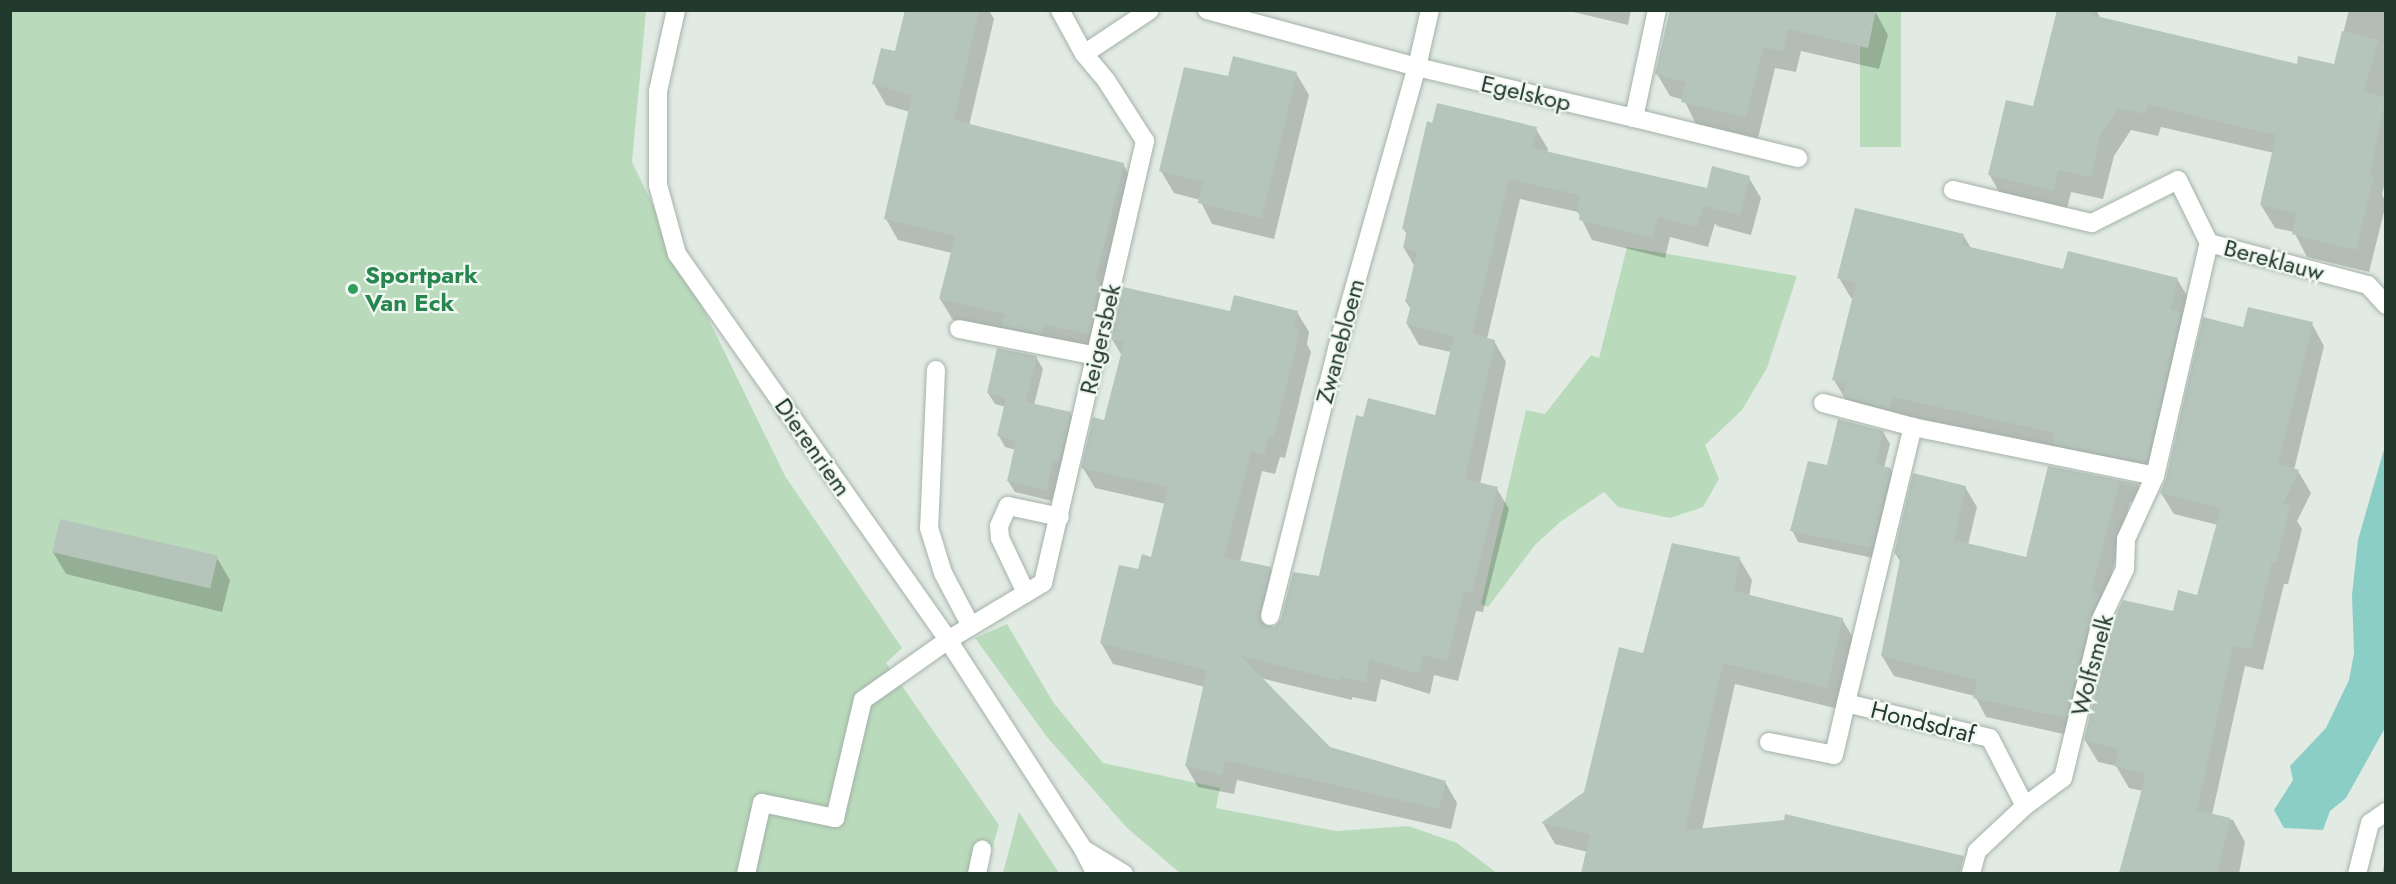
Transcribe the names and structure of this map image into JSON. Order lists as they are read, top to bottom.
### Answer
{
  "streets": {
    "street": [
      "Egelskop",
      "Bereklauw",
      "Reigersbek",
      "Zwanebloem",
      "Dierenriem",
      "Wolfsmelk",
      "Hondsdraf"
    ]
  },
  "crossings": [
    ["Egelskop", "Zwanebloem"],
    ["Bereklauw", "Wolfsmelk"],
    ["Reigersbek", "Dierenriem"],
    ["Wolfsmelk", "Hondsdraf"]
  ],
  "places": ["Sportpark Van Eck"]
}
